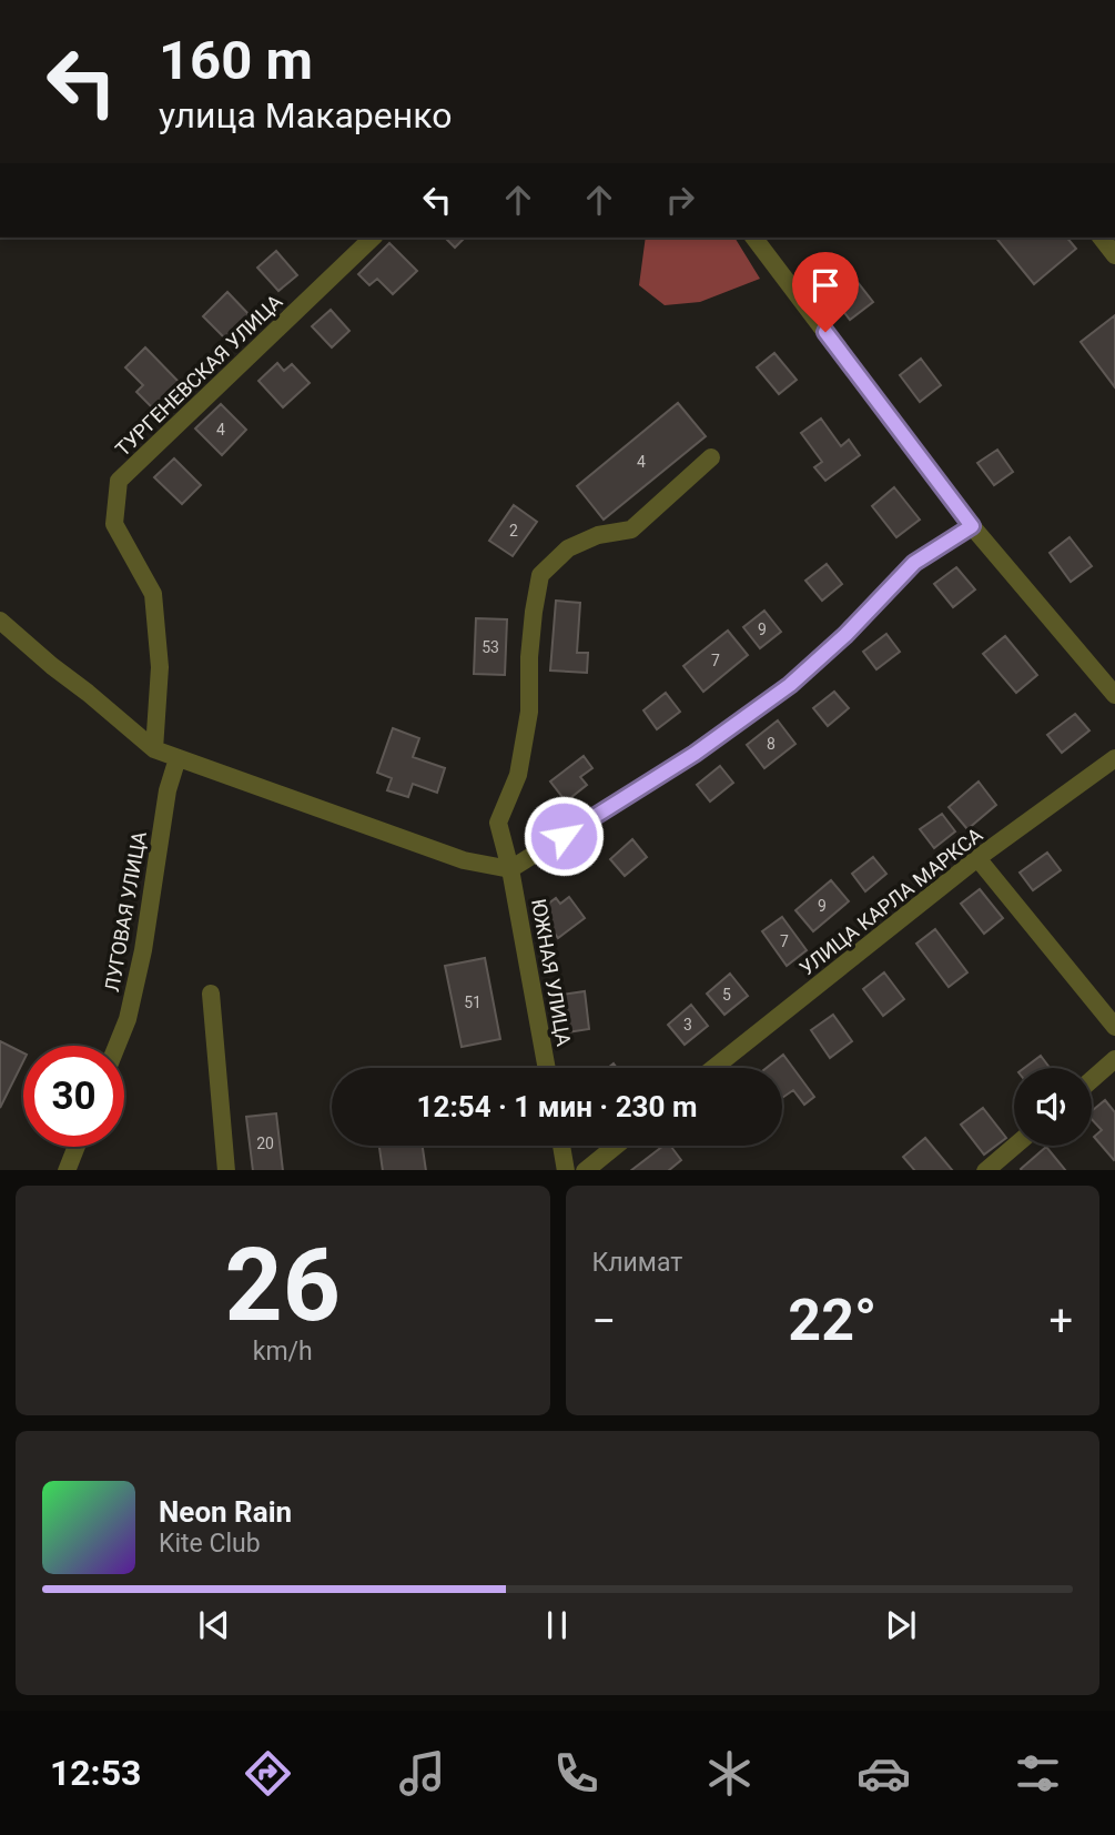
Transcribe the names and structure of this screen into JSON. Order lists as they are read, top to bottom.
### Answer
{
  "streets": {
    "street": [
      "ТУРГЕНЕВСКАЯ УЛИЦА",
      "УЛИЦА КАРЛА МАРКСА",
      "ЛУГОВАЯ УЛИЦА",
      "ЮЖНАЯ УЛИЦА"
    ]
  },
  "house_numbers": [
    "4",
    "4",
    "2",
    "9",
    "53",
    "7",
    "8",
    "9",
    "7",
    "5",
    "51",
    "3",
    "20"
  ],
  "page": {
    "turn": ["160 m", "улица Макаренко"],
    "limit": "30",
    "trip": "12:54 · 1 мин · 230 m",
    "tile": [
      ["26", "km/h"],
      "Климат"
    ],
    "heat": ["−", "22°", "+"],
    "song": ["Neon Rain", "Kite Club"],
    "tabs": "12:53"
  }
}
